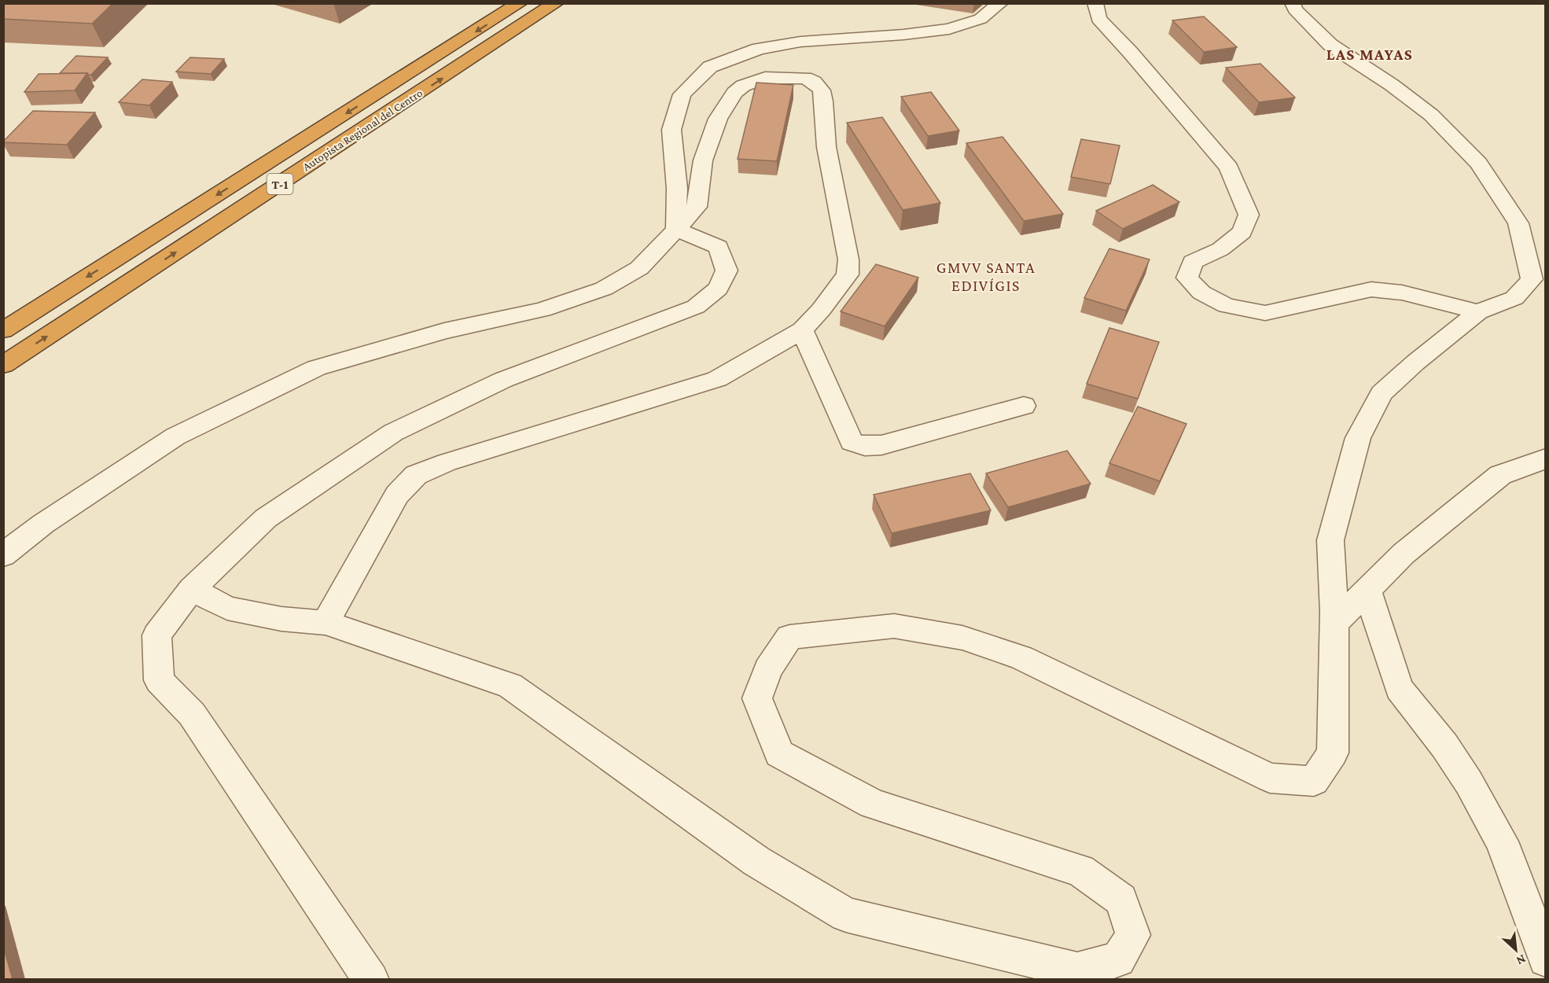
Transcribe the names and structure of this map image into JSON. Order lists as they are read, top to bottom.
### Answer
{
  "streets": {
    "highway": ["Autopista Regional del Centro", "T-1"]
  },
  "districts": ["LAS MAYAS", "GMVV SANTA EDIVÍGIS"],
  "north": "bottom right"
}
